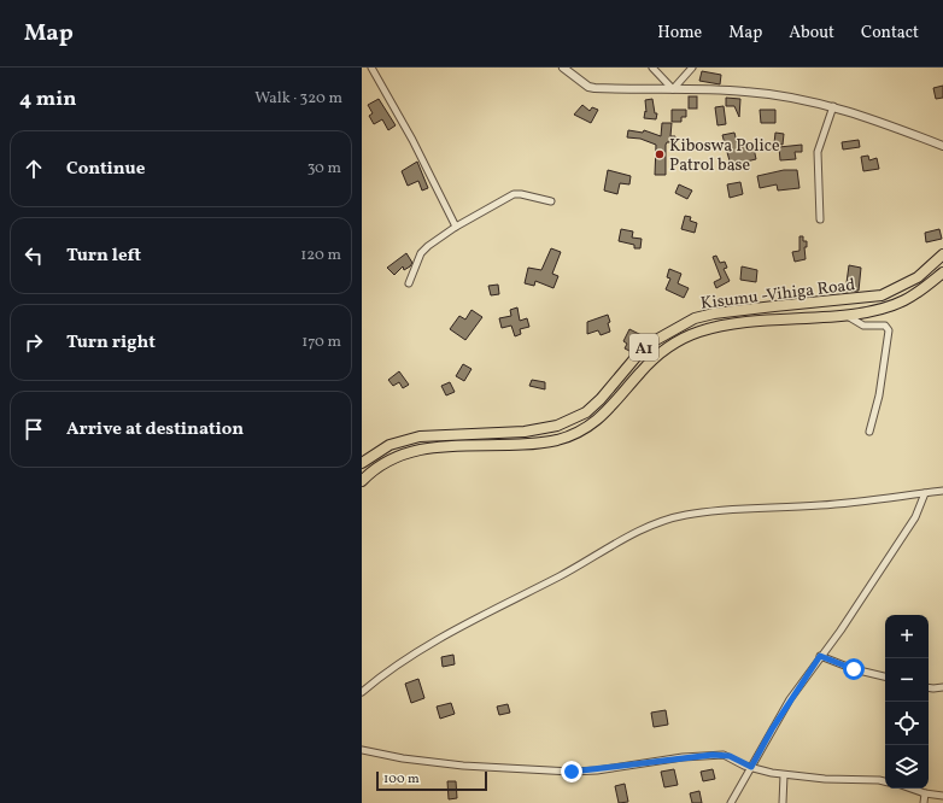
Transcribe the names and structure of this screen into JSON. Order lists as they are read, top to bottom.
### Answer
{
  "streets": {
    "highway": ["Kisumu -Vihiga Road", "A1"]
  },
  "places": ["Kiboswa Police Patrol base"],
  "scale_bar": "100 m",
  "page": {
    "header": "Map",
    "nav": [
      "Home",
      "Map",
      "About",
      "Contact"
    ],
    "heading": ["4 min", "Walk · 320 m"],
    "list": [
      ["Continue", "30 m"],
      ["Turn left", "120 m"],
      ["Turn right", "170 m"],
      "Arrive at destination"
    ],
    "map_buttons": ["+", "−"],
    "scale": "100 m"
  }
}
